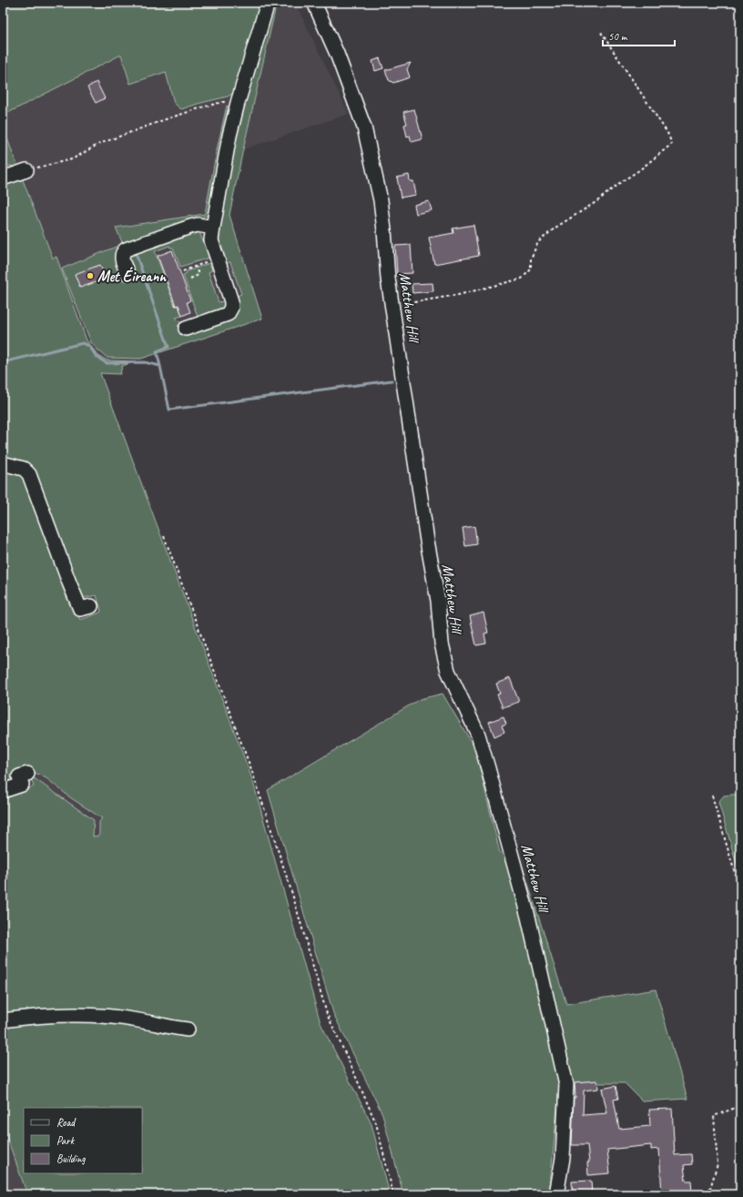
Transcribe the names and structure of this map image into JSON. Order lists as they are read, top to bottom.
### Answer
{
  "streets": {
    "street": ["Matthew Hill"]
  },
  "places": ["Met Éireann"],
  "legend": ["Road", "Park", "Building"],
  "scale_bar": "50 m"
}
